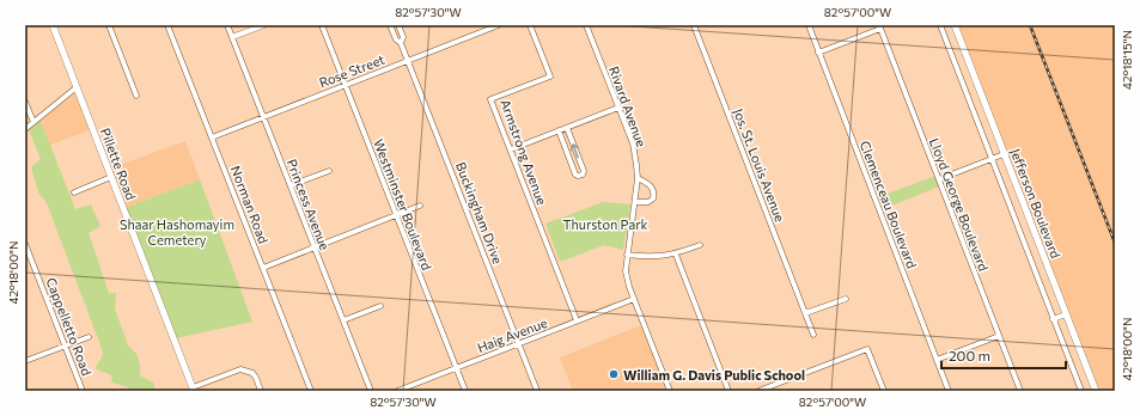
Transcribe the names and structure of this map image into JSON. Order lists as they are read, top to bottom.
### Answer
{
  "streets": {
    "street": [
      "Rose Street",
      "Rivard Avenue",
      "Armstrong Avenue",
      "Pillette Road",
      "Jos. St. Louis Avenue",
      "Jefferson Boulevard",
      "Norman Road",
      "Princess Avenue",
      "Westminster Boulevard",
      "Clemenceau Boulevard",
      "Lloyd George Boulevard",
      "Buckingham Drive",
      "Cappelletto Road",
      "Haig Avenue"
    ]
  },
  "crossings": [
    ["Rose Street", "Norman Road"],
    ["Rose Street", "Princess Avenue"],
    ["Rose Street", "Westminster Boulevard"],
    ["Rose Street", "Buckingham Drive"],
    ["Rivard Avenue", "Haig Avenue"],
    ["Armstrong Avenue", "Haig Avenue"],
    ["Westminster Boulevard", "Haig Avenue"],
    ["Buckingham Drive", "Haig Avenue"]
  ],
  "parks": ["Shaar Hashomayim Cemetery", "Thurston Park"],
  "places": ["William G. Davis Public School"],
  "scale_bar": "200 m",
  "coordinates": [
    "82°57'30\"W",
    "82°57'00\"W",
    "42°18'15\"N",
    "42°18'00\"N"
  ]
}
